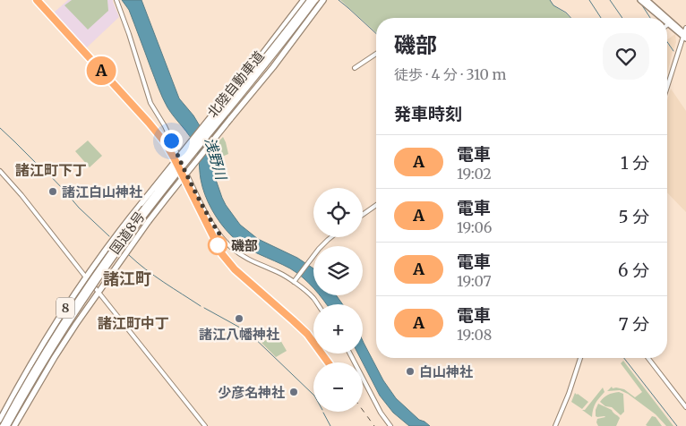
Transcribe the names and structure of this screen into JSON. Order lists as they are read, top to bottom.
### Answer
{
  "streets": {
    "highway": ["北陸自動車道", "国道8号", "8"]
  },
  "districts": ["諸江町下丁", "諸江町", "諸江町中丁"],
  "water": ["浅野川"],
  "places": [
    "諸江白山神社",
    "磯部",
    "諸江八幡神社",
    "白山神社",
    "少彦名神社"
  ],
  "page": {
    "on_map": "A",
    "heading": [
      ["磯部", "徒歩 · 4 分 · 310 m"],
      "発車時刻"
    ],
    "list": [
      {
        "mark": "A",
        "name": "電車",
        "note": "19:02",
        "value": "1 分"
      },
      {
        "mark": "A",
        "name": "電車",
        "note": "19:06",
        "value": "5 分"
      },
      {
        "mark": "A",
        "name": "電車",
        "note": "19:07",
        "value": "6 分"
      },
      {
        "mark": "A",
        "name": "電車",
        "note": "19:08",
        "value": "7 分"
      }
    ],
    "map_buttons": ["+", "−"]
  }
}
